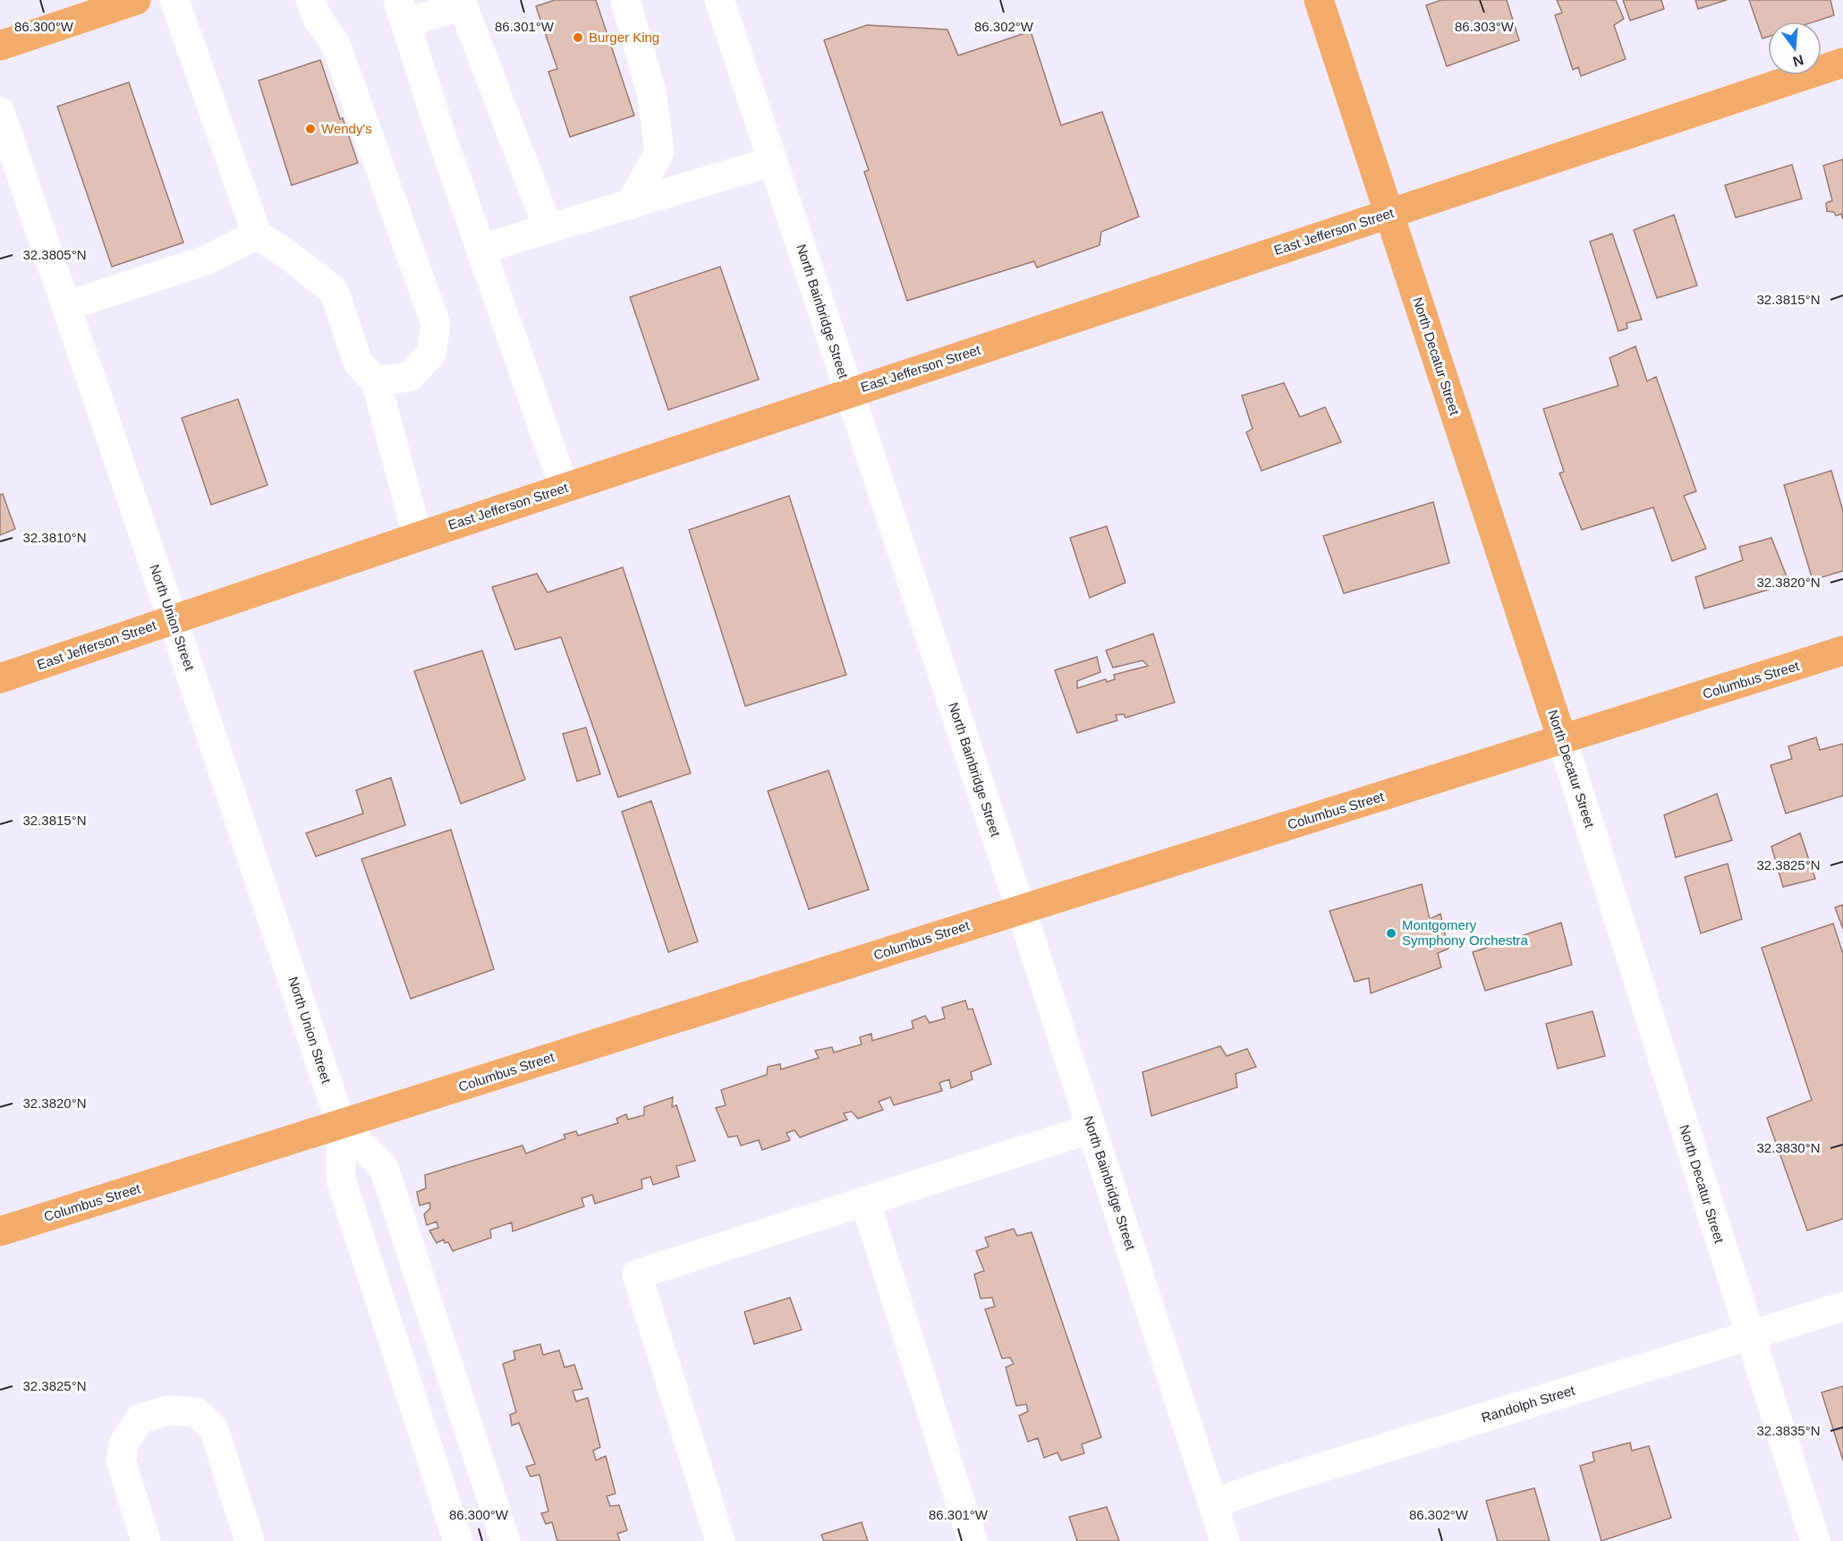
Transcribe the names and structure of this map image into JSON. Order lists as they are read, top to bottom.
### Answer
{
  "streets": {
    "main road": ["East Jefferson Street", "North Decatur Street", "Columbus Street"],
    "street": ["North Bainbridge Street", "North Union Street", "Randolph Street"]
  },
  "crossings": [
    ["East Jefferson Street", "North Bainbridge Street"],
    ["East Jefferson Street", "North Decatur Street"],
    ["East Jefferson Street", "North Union Street"],
    ["North Bainbridge Street", "Columbus Street"],
    ["North Bainbridge Street", "Randolph Street"],
    ["North Decatur Street", "Columbus Street"],
    ["North Decatur Street", "Randolph Street"],
    ["North Union Street", "Columbus Street"]
  ],
  "places": ["Burger King", "Wendy's", "Montgomery Symphony Orchestra"],
  "north": "bottom",
  "coordinates": [
    "86.300°W",
    "86.301°W",
    "86.302°W",
    "86.303°W",
    "32.3805°N",
    "32.3815°N",
    "32.3810°N",
    "32.3820°N",
    "32.3825°N",
    "32.3830°N",
    "32.3835°N"
  ]
}
